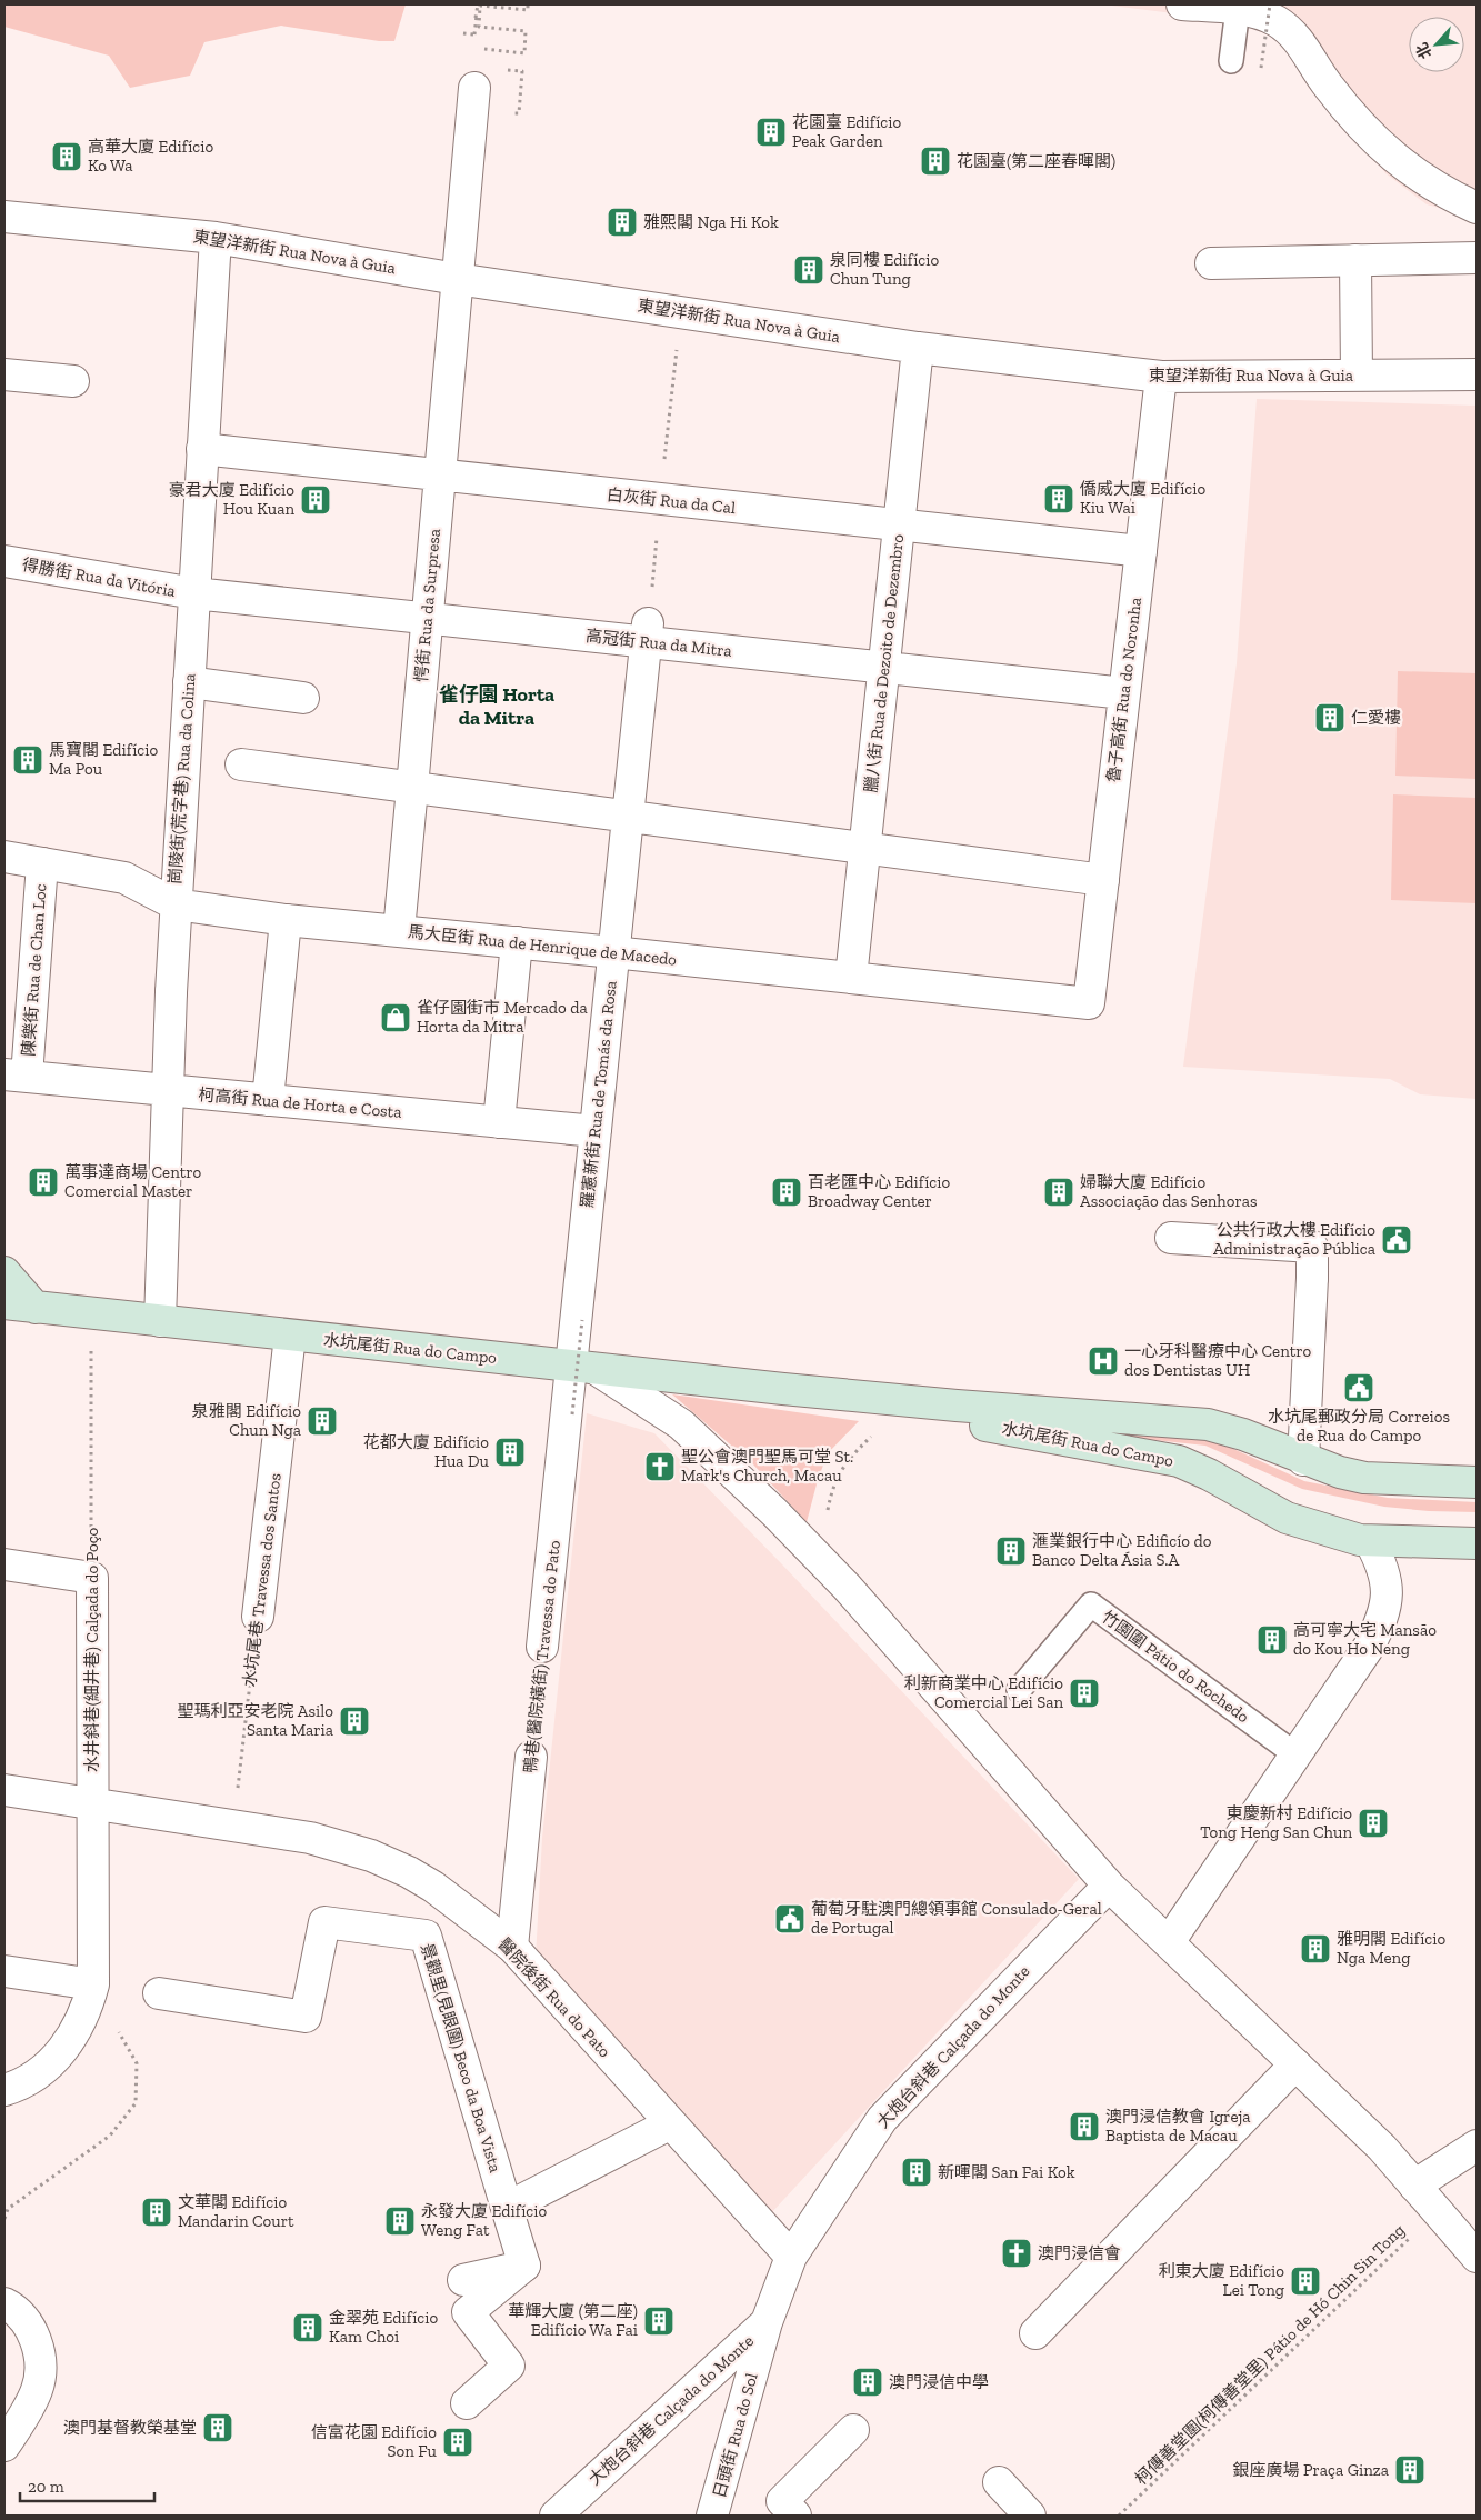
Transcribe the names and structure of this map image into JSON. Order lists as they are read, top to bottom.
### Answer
{
  "streets": {
    "main road": ["水坑尾街 Rua do Campo"],
    "street": [
      "東望洋新街 Rua Nova à Guia",
      "白灰街 Rua da Cal",
      "得勝街 Rua da Vitória",
      "愕街 Rua da Surpresa",
      "高冠街 Rua da Mitra",
      "臘八街 Rua de Dezoito de Dezembro",
      "魯子高街 Rua do Noronha",
      "崗陵街(荒字巷) Rua da Colina",
      "馬大臣街 Rua de Henrique de Macedo",
      "陳樂街 Rua de Chan Loc",
      "羅憲新街 Rua de Tomás da Rosa",
      "柯高街 Rua de Horta e Costa",
      "水坑尾巷 Travessa dos Santos",
      "水井斜巷(細井巷) Calçada do Poço",
      "鴨巷(醫院橫街) Travessa do Pato",
      "醫院後街 Rua do Pato",
      "大炮台斜巷 Calçada do Monte",
      "景觀里(見眼圍) Beco da Boa Vista",
      "日頭街 Rua do Sol"
    ],
    "lane": ["竹園圍 Pátio do Rochedo"],
    "path": ["柯傳善堂圍(柯傳善堂里) Pátio de Hó Chin Sin Tong"]
  },
  "crossings": [
    ["東望洋新街 Rua Nova à Guia", "愕街 Rua da Surpresa"],
    ["東望洋新街 Rua Nova à Guia", "臘八街 Rua de Dezoito de Dezembro"],
    ["東望洋新街 Rua Nova à Guia", "魯子高街 Rua do Noronha"],
    ["東望洋新街 Rua Nova à Guia", "崗陵街(荒字巷) Rua da Colina"],
    ["白灰街 Rua da Cal", "愕街 Rua da Surpresa"],
    ["白灰街 Rua da Cal", "臘八街 Rua de Dezoito de Dezembro"],
    ["白灰街 Rua da Cal", "魯子高街 Rua do Noronha"],
    ["白灰街 Rua da Cal", "崗陵街(荒字巷) Rua da Colina"],
    ["得勝街 Rua da Vitória", "高冠街 Rua da Mitra"],
    ["得勝街 Rua da Vitória", "崗陵街(荒字巷) Rua da Colina"],
    ["愕街 Rua da Surpresa", "高冠街 Rua da Mitra"],
    ["愕街 Rua da Surpresa", "馬大臣街 Rua de Henrique de Macedo"],
    ["高冠街 Rua da Mitra", "臘八街 Rua de Dezoito de Dezembro"],
    ["高冠街 Rua da Mitra", "魯子高街 Rua do Noronha"],
    ["高冠街 Rua da Mitra", "崗陵街(荒字巷) Rua da Colina"],
    ["高冠街 Rua da Mitra", "羅憲新街 Rua de Tomás da Rosa"],
    ["臘八街 Rua de Dezoito de Dezembro", "馬大臣街 Rua de Henrique de Macedo"],
    ["魯子高街 Rua do Noronha", "馬大臣街 Rua de Henrique de Macedo"],
    ["崗陵街(荒字巷) Rua da Colina", "馬大臣街 Rua de Henrique de Macedo"],
    ["崗陵街(荒字巷) Rua da Colina", "柯高街 Rua de Horta e Costa"],
    ["崗陵街(荒字巷) Rua da Colina", "水坑尾街 Rua do Campo"],
    ["馬大臣街 Rua de Henrique de Macedo", "陳樂街 Rua de Chan Loc"],
    ["馬大臣街 Rua de Henrique de Macedo", "羅憲新街 Rua de Tomás da Rosa"],
    ["陳樂街 Rua de Chan Loc", "柯高街 Rua de Horta e Costa"],
    ["羅憲新街 Rua de Tomás da Rosa", "柯高街 Rua de Horta e Costa"],
    ["羅憲新街 Rua de Tomás da Rosa", "水坑尾街 Rua do Campo"],
    ["羅憲新街 Rua de Tomás da Rosa", "鴨巷(醫院橫街) Travessa do Pato"],
    ["水坑尾街 Rua do Campo", "水坑尾巷 Travessa dos Santos"],
    ["水坑尾街 Rua do Campo", "水井斜巷(細井巷) Calçada do Poço"],
    ["水坑尾街 Rua do Campo", "鴨巷(醫院橫街) Travessa do Pato"],
    ["水坑尾巷 Travessa dos Santos", "醫院後街 Rua do Pato"],
    ["水井斜巷(細井巷) Calçada do Poço", "醫院後街 Rua do Pato"],
    ["鴨巷(醫院橫街) Travessa do Pato", "醫院後街 Rua do Pato"],
    ["醫院後街 Rua do Pato", "大炮台斜巷 Calçada do Monte"],
    ["大炮台斜巷 Calçada do Monte", "日頭街 Rua do Sol"]
  ],
  "districts": ["雀仔園 Horta da Mitra"],
  "places": {
    "building": [
      "花園臺 Edifício Peak Garden",
      "高華大廈 Edifício Ko Wa",
      "花園臺(第二座春暉閣)",
      "雅熙閣 Nga Hi Kok",
      "泉同樓 Edifício Chun Tung",
      "僑威大廈 Edifício Kiu Wai",
      "豪君大廈 Edifício Hou Kuan",
      "仁愛樓",
      "馬寶閣 Edifício Ma Pou",
      "萬事達商場 Centro Comercial Master",
      "百老匯中心 Edifício Broadway Center",
      "婦聯大廈 Edifício Associação das Senhoras",
      "泉雅閣 Edifício Chun Nga",
      "花都大廈 Edifício Hua Du",
      "滙業銀行中心 Edificío do Banco Delta Ásia S.A",
      "高可寧大宅 Mansão do Kou Ho Neng",
      "利新商業中心 Edifício Comercial Lei San",
      "聖瑪利亞安老院 Asilo Santa Maria",
      "東慶新村 Edifício Tong Heng San Chun",
      "雅明閣 Edifício Nga Meng",
      "澳門浸信教會 Igreja Baptista de Macau",
      "新暉閣 San Fai Kok",
      "文華閣 Edifício Mandarin Court",
      "永發大廈 Edifício Weng Fat",
      "利東大廈 Edifício Lei Tong",
      "華輝大廈 (第二座) Edifício Wa Fai",
      "金翠苑 Edifício Kam Choi",
      "澳門浸信中學",
      "澳門基督教榮基堂",
      "信富花園 Edifício Son Fu",
      "銀座廣場 Praça Ginza"
    ],
    "shop": ["雀仔園街市 Mercado da Horta da Mitra"],
    "public building": ["公共行政大樓 Edifício Administração Pública", "水坑尾郵政分局 Correios de Rua do Campo", "葡萄牙駐澳門總領事館 Consulado-Geral de Portugal"],
    "hospital": ["一心牙科醫療中心 Centro dos Dentistas UH"],
    "church": ["聖公會澳門聖馬可堂 St. Mark's Church, Macau", "澳門浸信會"]
  },
  "scale_bar": "20 m",
  "north": "bottom left"
}
